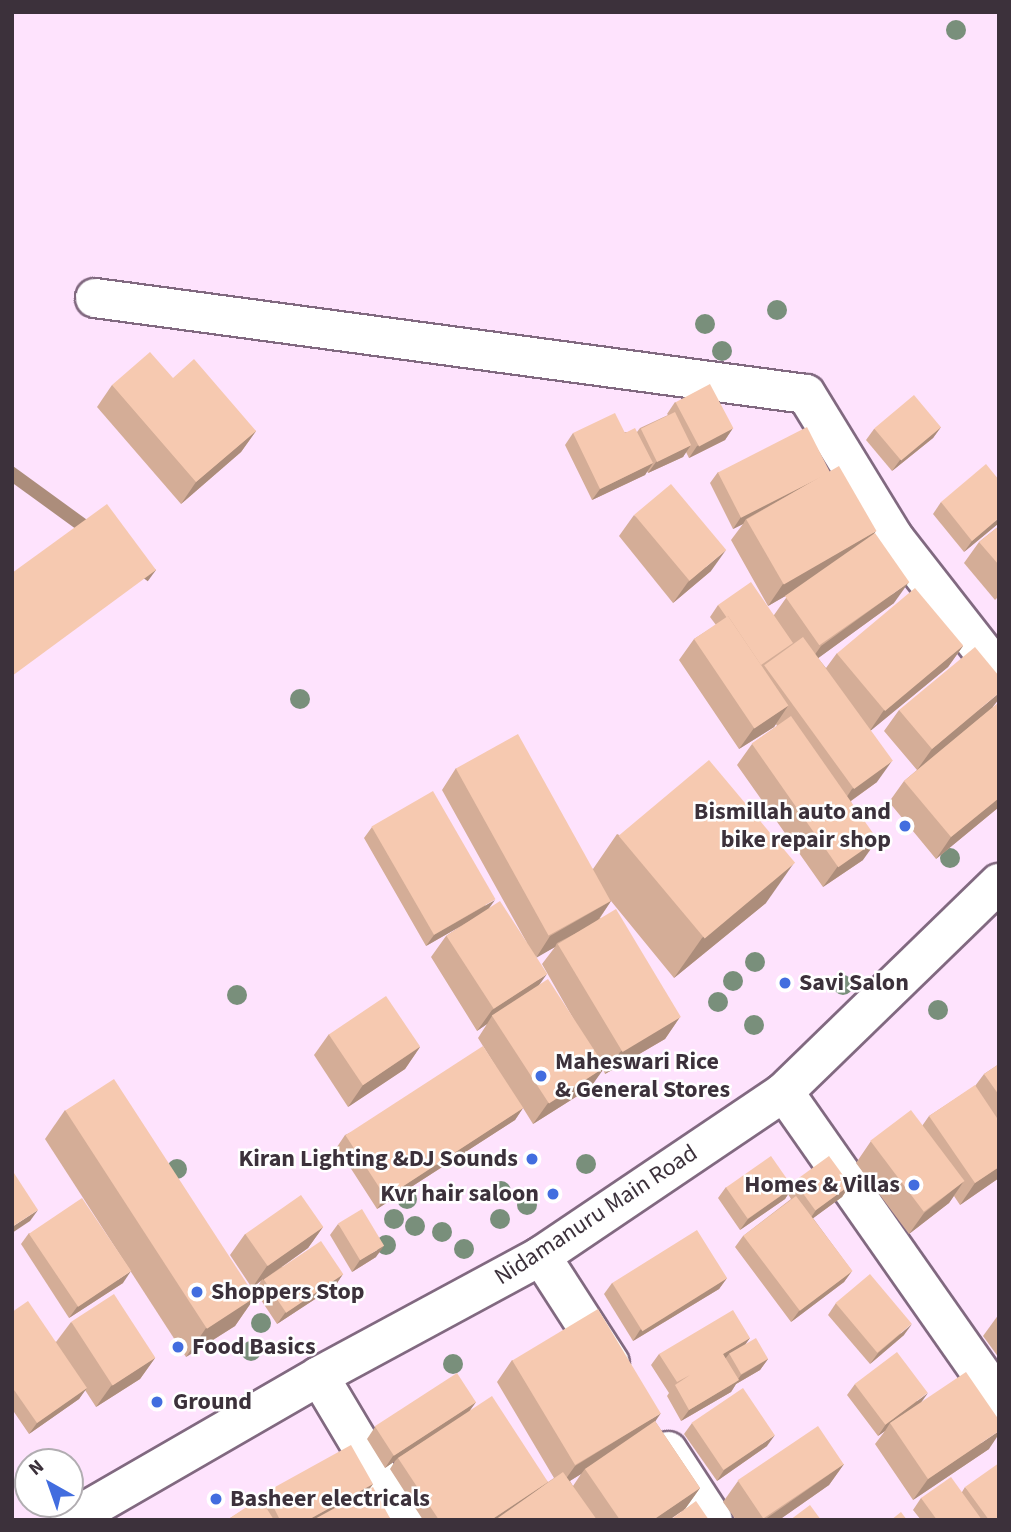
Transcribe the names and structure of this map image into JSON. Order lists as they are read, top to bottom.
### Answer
{
  "streets": {
    "street": ["Nidamanuru Main Road"]
  },
  "places": [
    "Bismillah auto and bike repair shop",
    "Savi Salon",
    "Maheswari Rice & General Stores",
    "Kiran Lighting &DJ Sounds",
    "Homes & Villas",
    "Kvr hair saloon",
    "Shoppers Stop",
    "Food Basics",
    "Ground",
    "Basheer electricals"
  ],
  "north": "top left"
}
